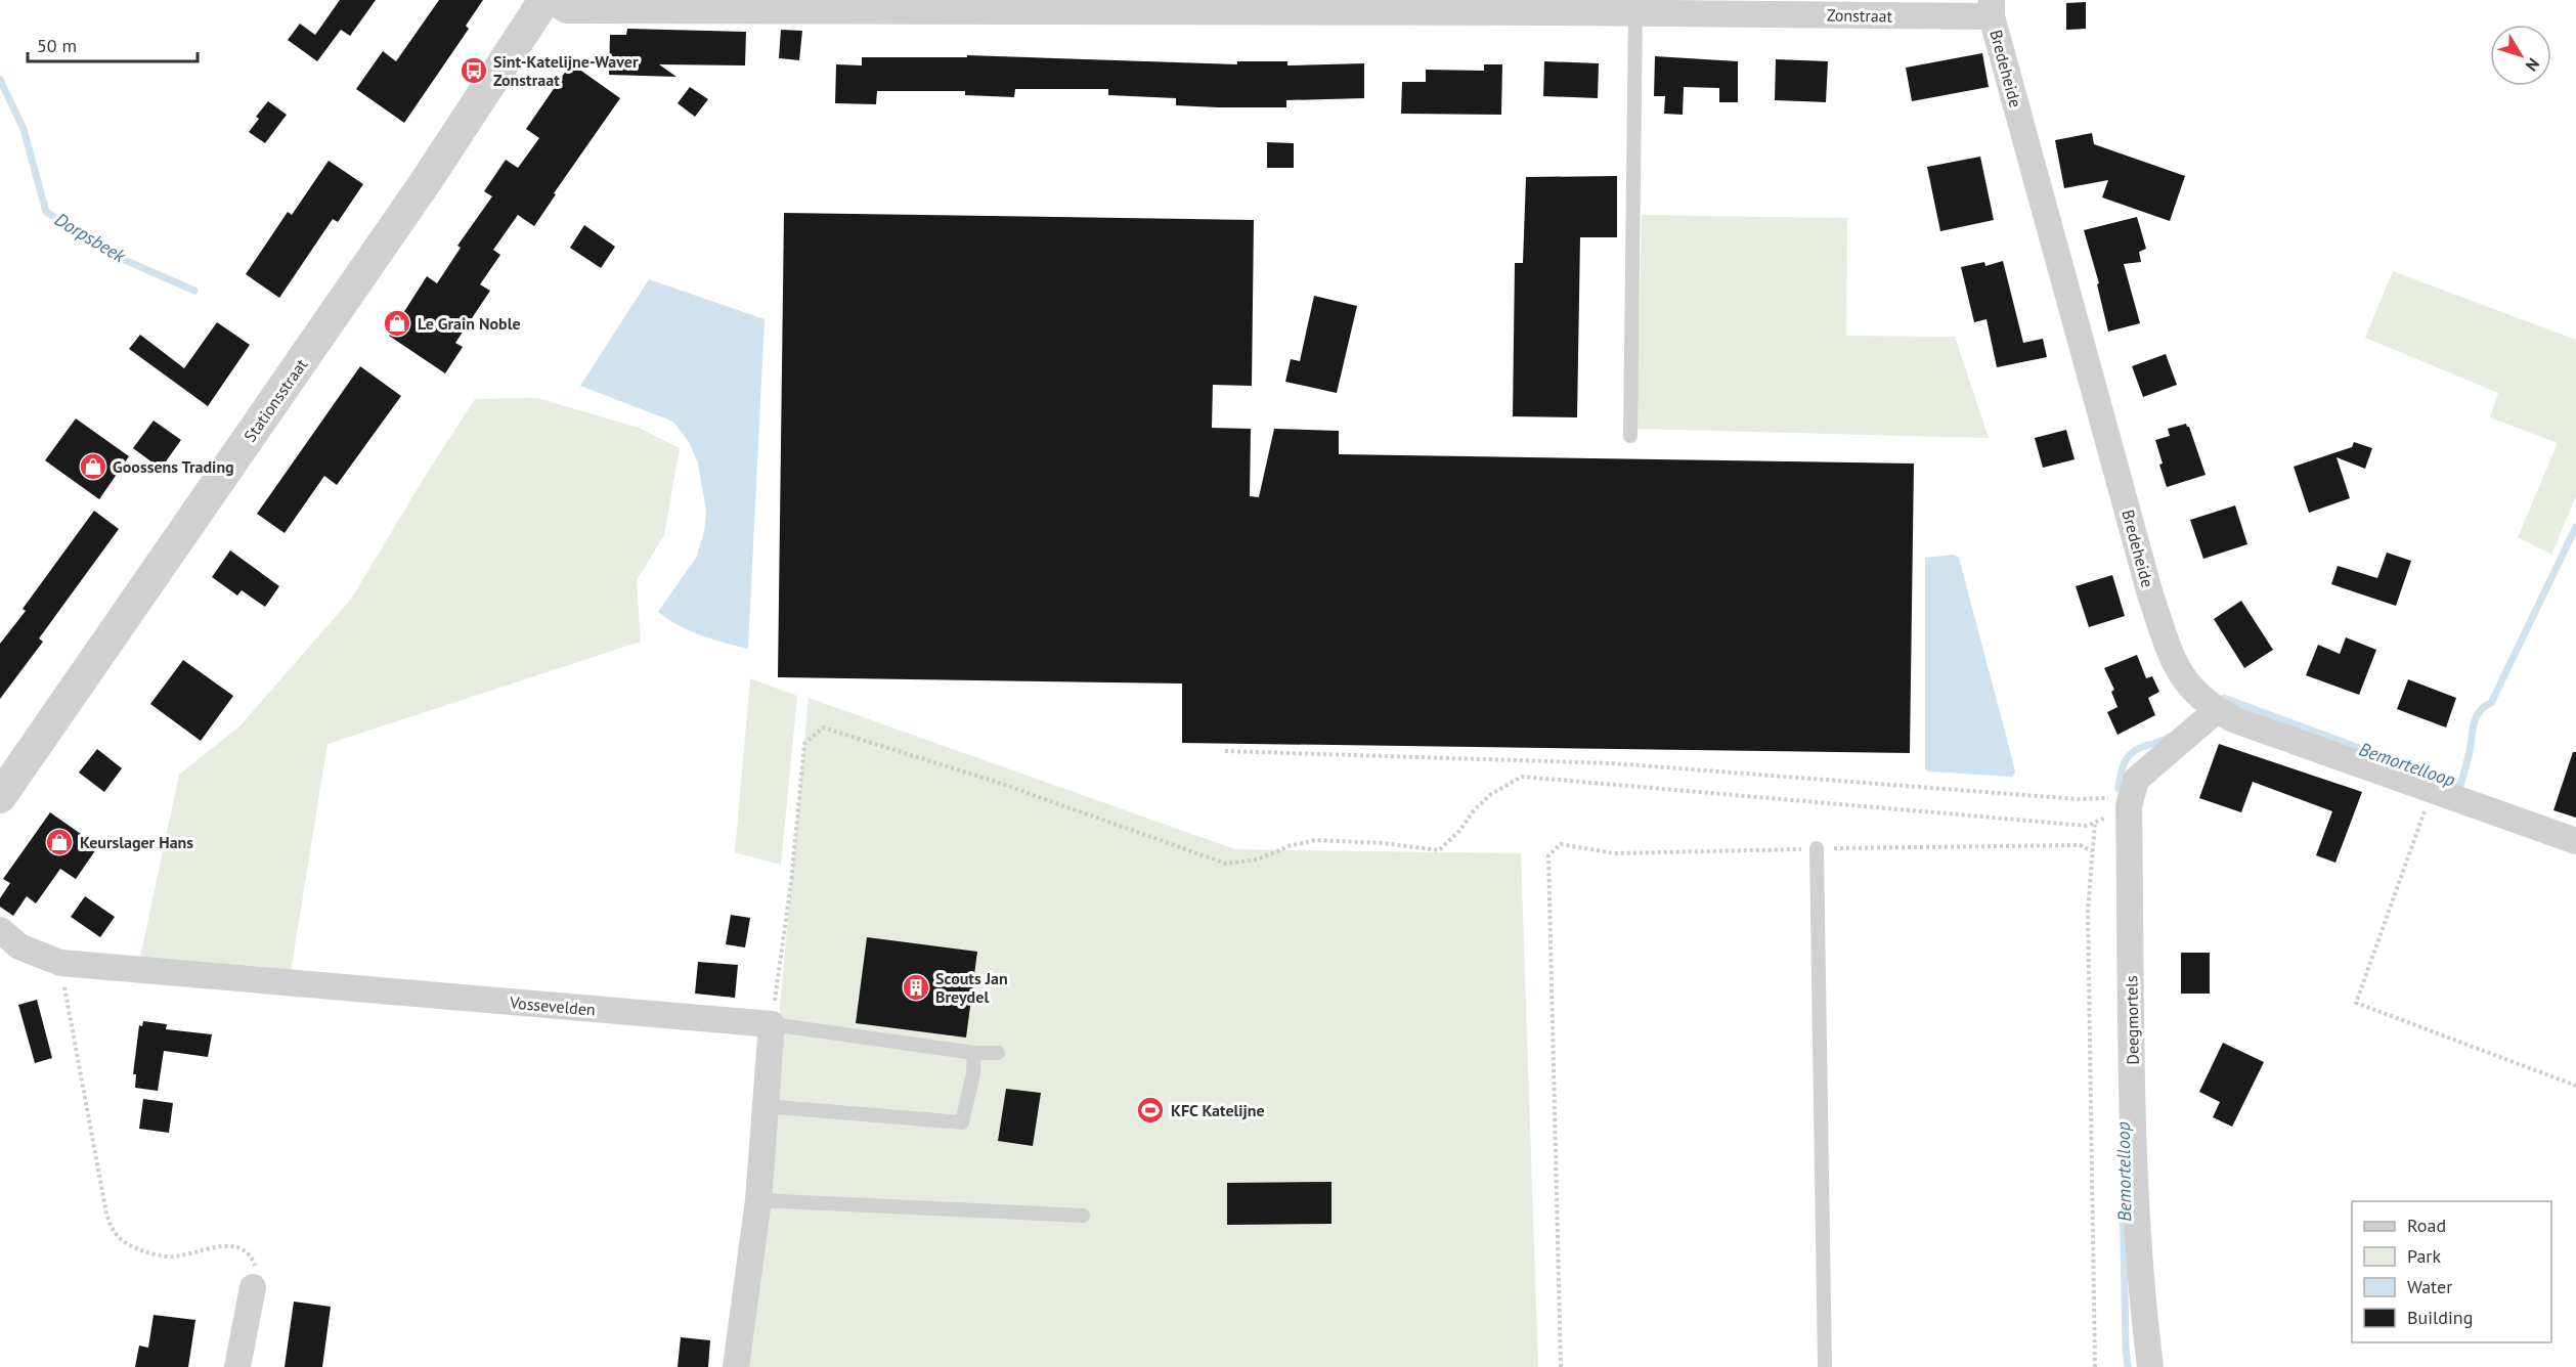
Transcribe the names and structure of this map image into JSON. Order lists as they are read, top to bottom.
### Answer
{
  "streets": {
    "street": [
      "Zonstraat",
      "Bredeheide",
      "Stationsstraat",
      "Vossevelden",
      "Deegmortels"
    ]
  },
  "crossings": [
    ["Zonstraat", "Bredeheide"]
  ],
  "water": ["Dorpsbeek", "Bemortelloop"],
  "places": {
    "bus stop": ["Sint-Katelijne-Waver Zonstraat"],
    "shop": ["Le Grain Noble", "Goossens Trading", "Keurslager Hans"],
    "building": ["Scouts Jan Breydel"],
    "sports": ["KFC Katelijne"]
  },
  "legend": [
    "Road",
    "Park",
    "Water",
    "Building"
  ],
  "scale_bar": "50 m",
  "north": "bottom right"
}
